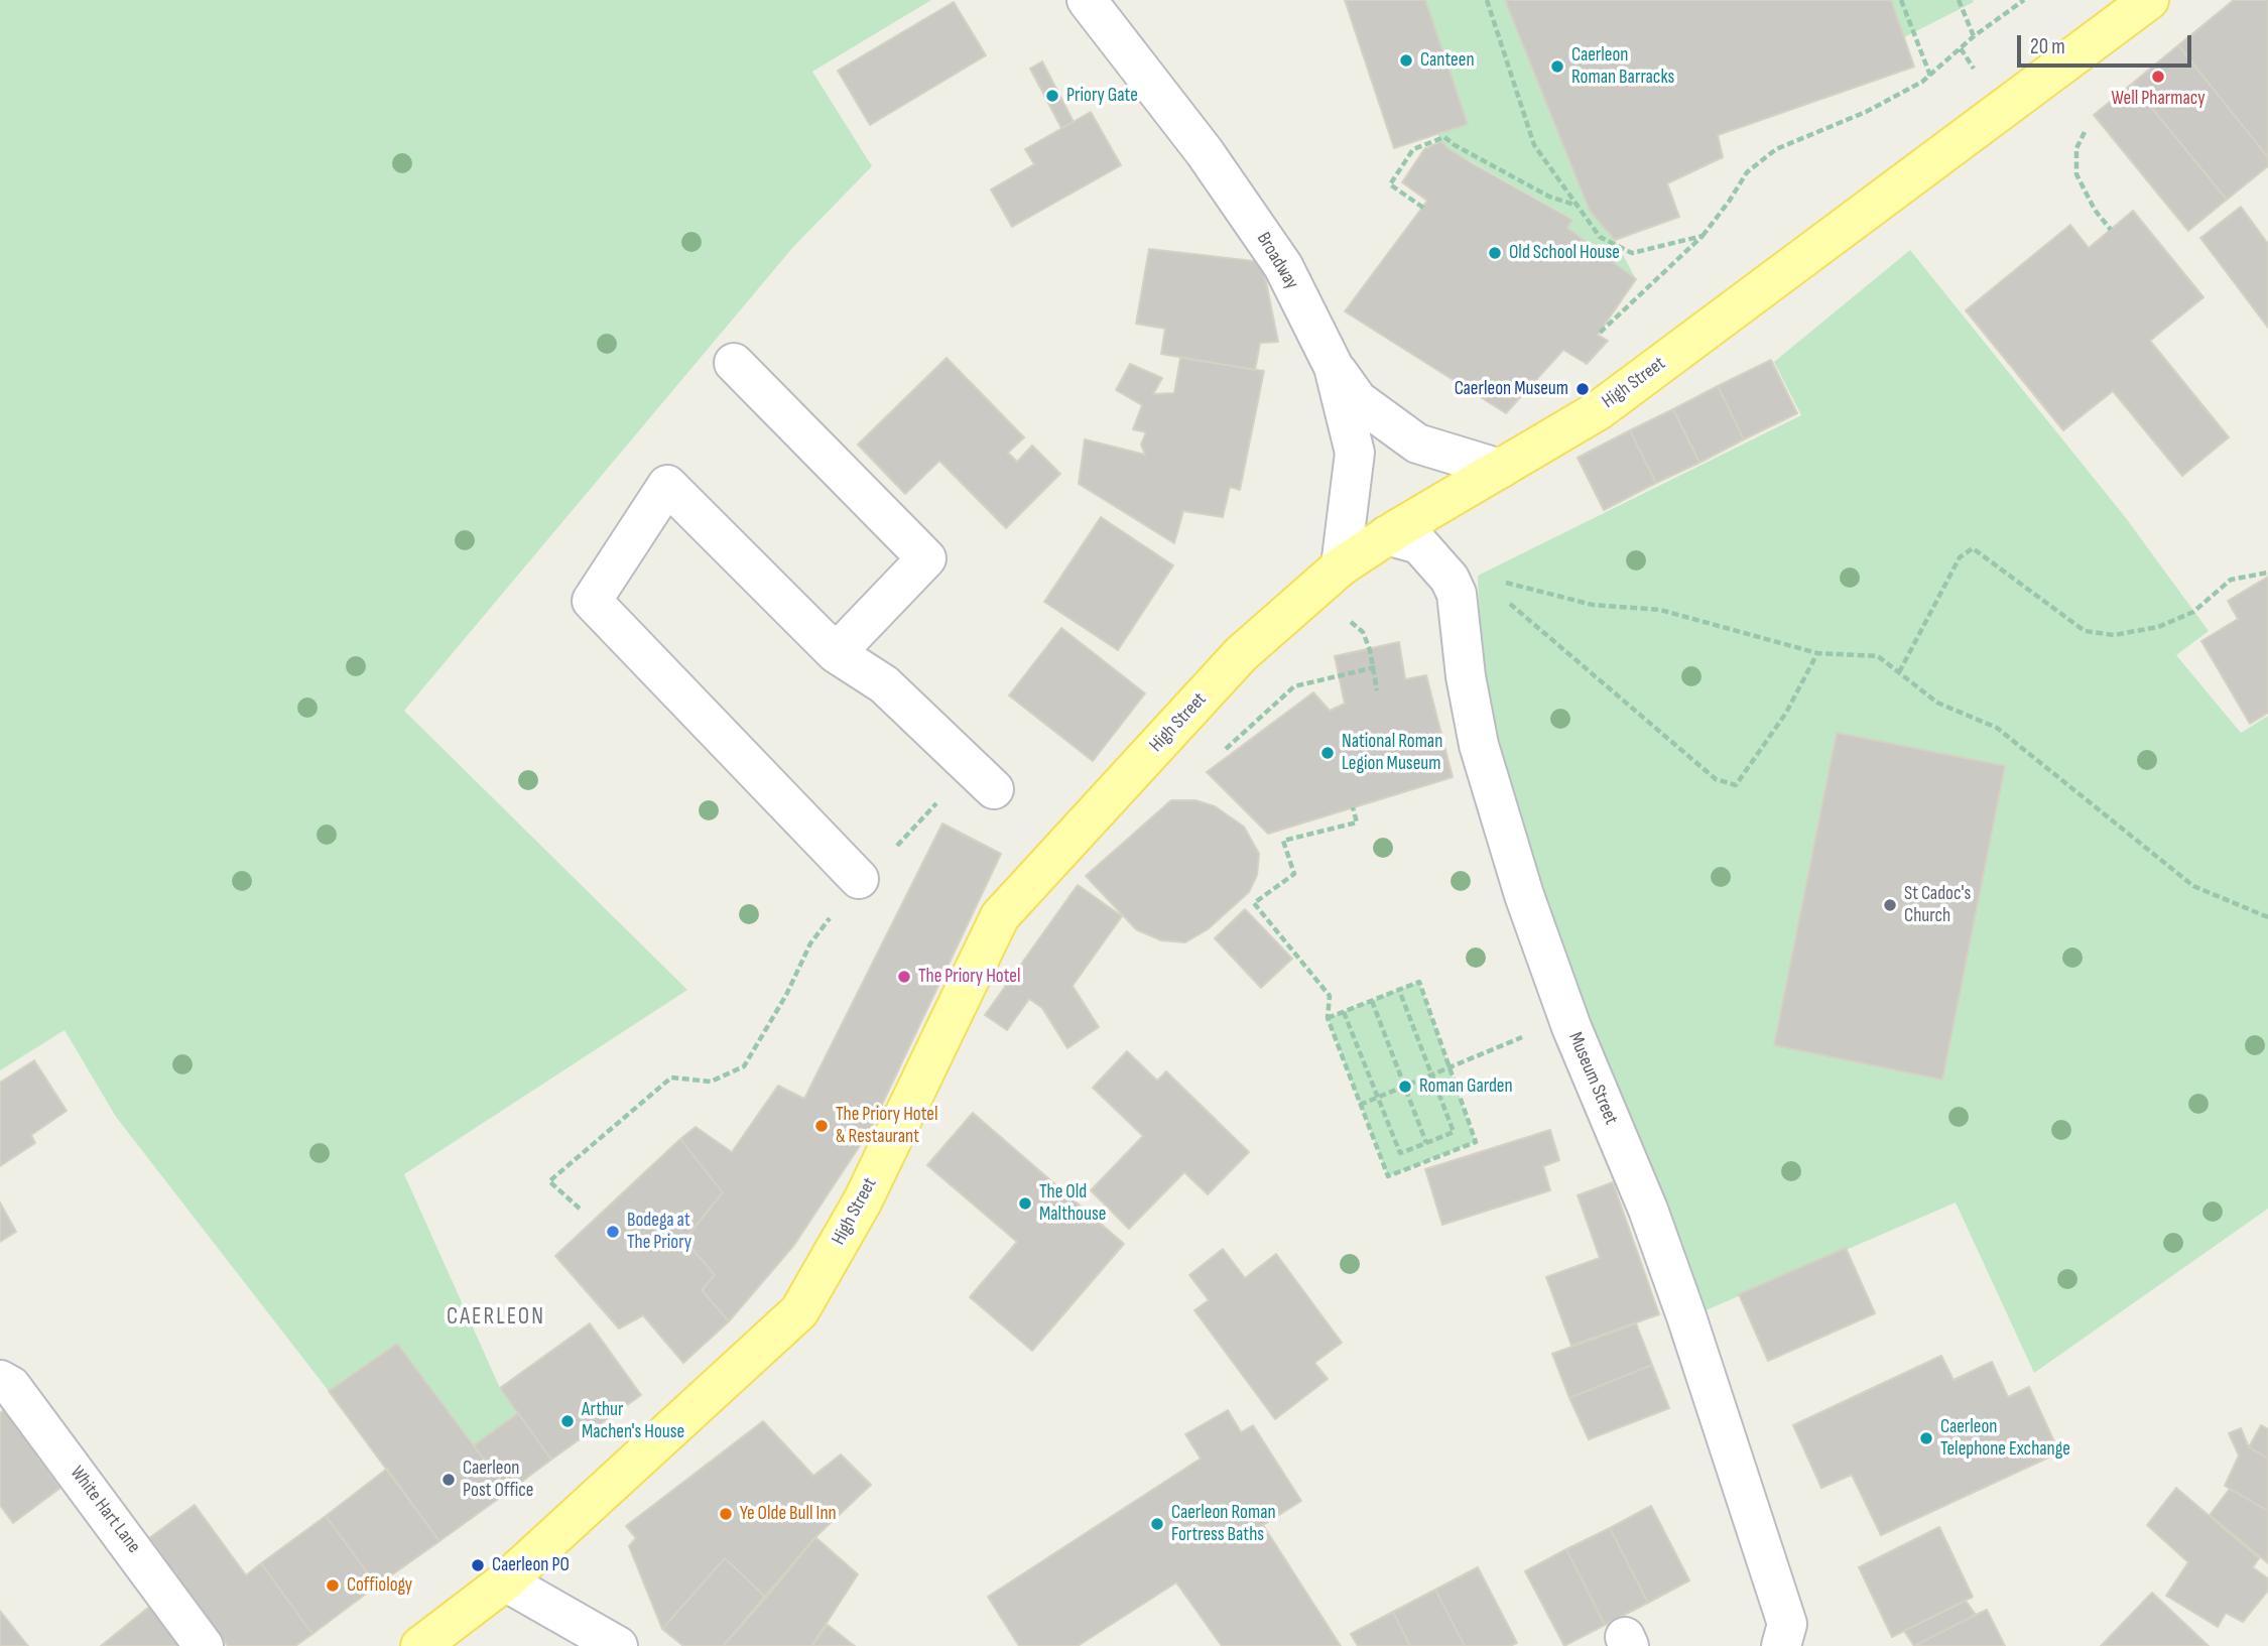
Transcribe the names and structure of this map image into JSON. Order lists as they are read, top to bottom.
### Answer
{
  "streets": {
    "main road": ["High Street"],
    "street": ["Broadway", "Museum Street", "White Hart Lane"]
  },
  "crossings": [
    ["Broadway", "High Street"],
    ["High Street", "Museum Street"]
  ],
  "districts": ["CAERLEON"],
  "places": [
    "Canteen",
    "Caerleon Roman Barracks",
    "Well Pharmacy",
    "Priory Gate",
    "Old School House",
    "Caerleon Museum",
    "National Roman Legion Museum",
    "St Cadoc's Church",
    "The Priory Hotel",
    "Roman Garden",
    "The Priory Hotel & Restaurant",
    "The Old Malthouse",
    "Bodega at The Priory",
    "Arthur Machen's House",
    "Caerleon Telephone Exchange",
    "Caerleon Post Office",
    "Ye Olde Bull Inn",
    "Caerleon Roman Fortress Baths",
    "Caerleon PO",
    "Coffiology"
  ],
  "scale_bar": "20 m"
}
